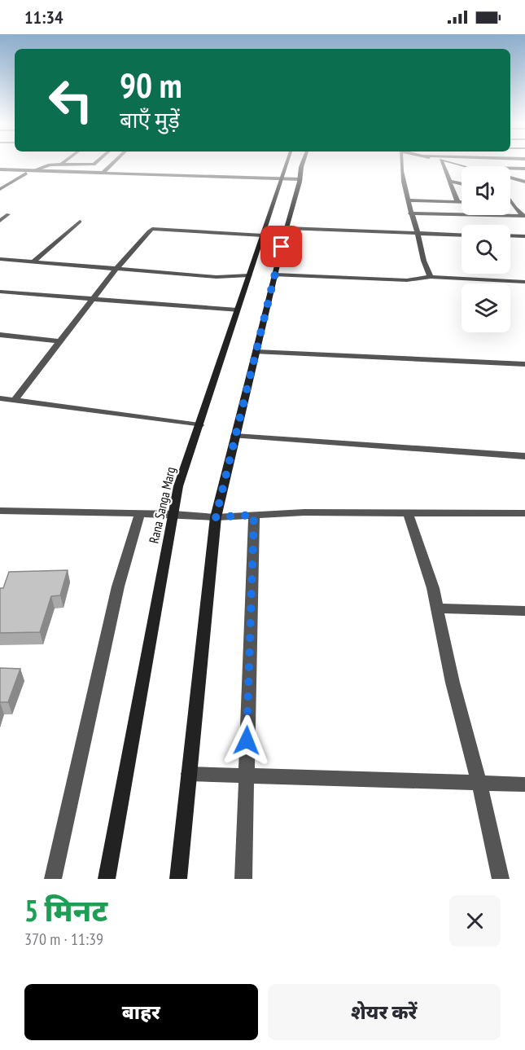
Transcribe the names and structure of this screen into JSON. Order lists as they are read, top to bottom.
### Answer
{
  "streets": {
    "main road": ["Rana Sanga Marg"]
  },
  "page": {
    "status": "11:34",
    "turn": ["90 m", "बाएँ मुड़ें"],
    "heading": ["5 मिनट", "370 m · 11:39"],
    "buttons": ["बाहर", "शेयर करें"]
  }
}
